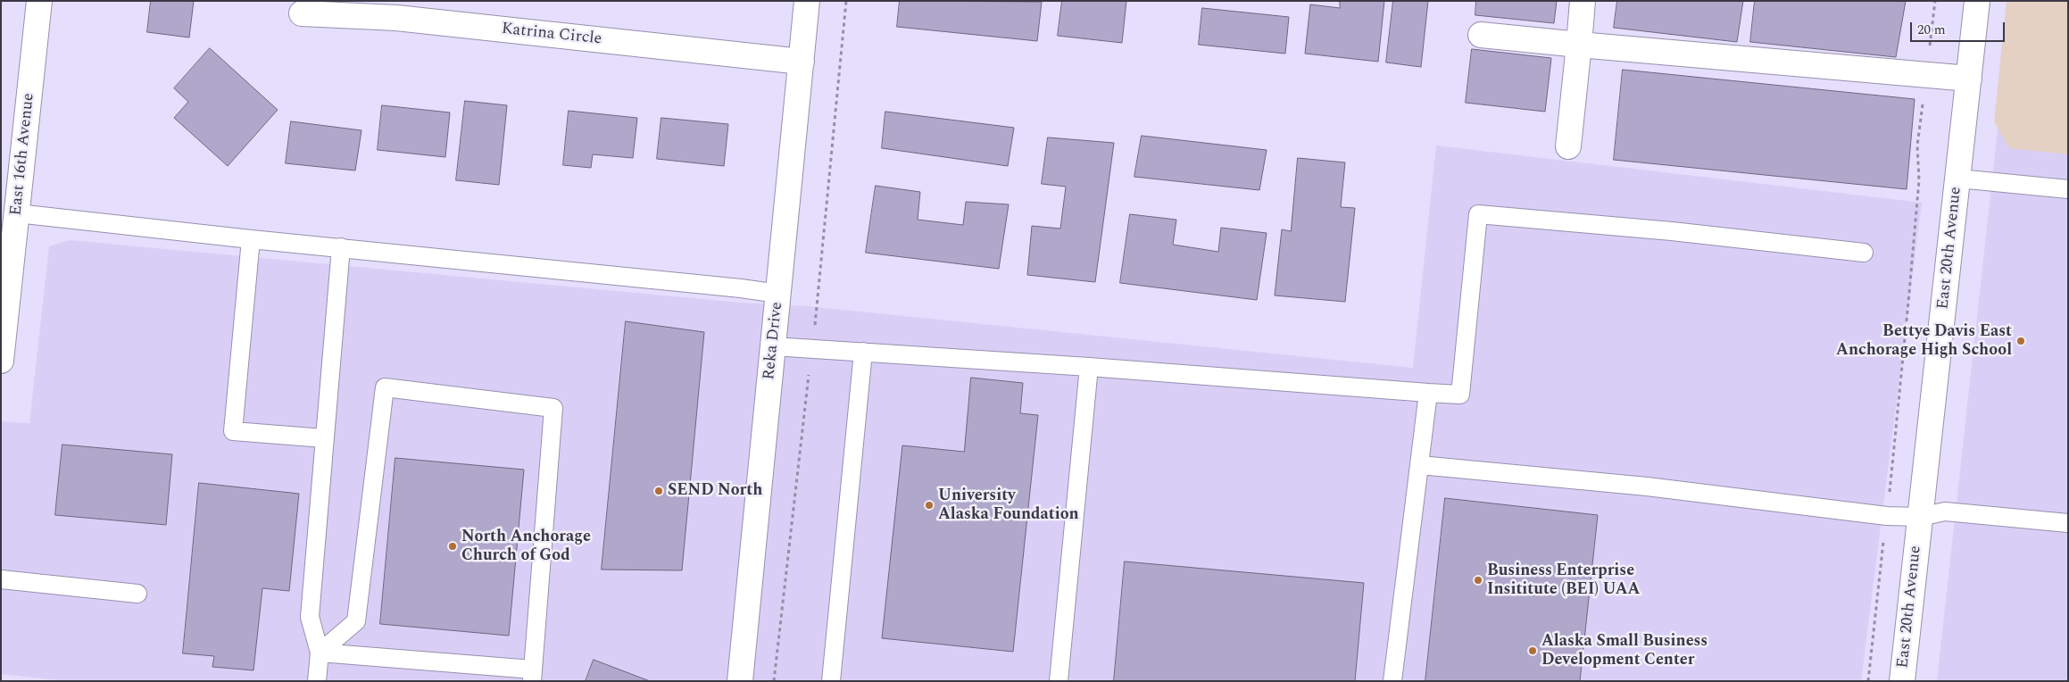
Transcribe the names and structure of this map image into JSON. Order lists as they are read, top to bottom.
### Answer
{
  "streets": {
    "street": [
      "Katrina Circle",
      "East 16th Avenue",
      "East 20th Avenue",
      "Reka Drive"
    ]
  },
  "crossings": [
    ["Katrina Circle", "Reka Drive"]
  ],
  "places": [
    "Bettye Davis East Anchorage High School",
    "SEND North",
    "University Alaska Foundation",
    "North Anchorage Church of God",
    "Business Enterprise Insititute (BEI) UAA",
    "Alaska Small Business Development Center"
  ],
  "scale_bar": "20 m"
}
